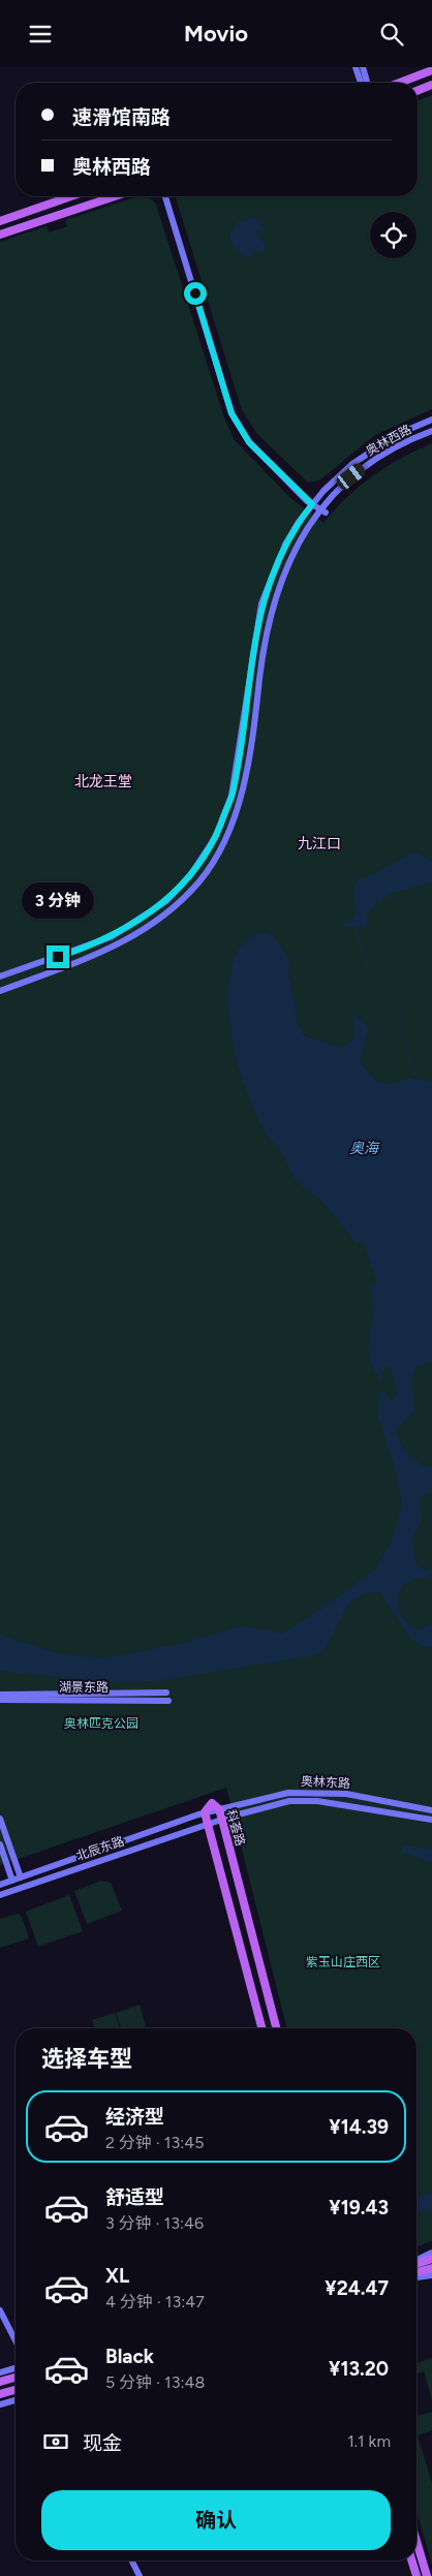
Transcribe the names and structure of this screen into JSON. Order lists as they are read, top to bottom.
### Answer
{
  "streets": {
    "main road": [
      "奥林西路",
      "湖景东路",
      "奥林东路",
      "科荟路",
      "北辰东路"
    ]
  },
  "crossings": [
    ["奥林东路", "科荟路"],
    ["奥林东路", "北辰东路"],
    ["科荟路", "北辰东路"]
  ],
  "districts": ["北龙王堂", "九江口"],
  "water": ["奥海"],
  "parks": ["奥林匹克公园", "紫玉山庄西区"],
  "page": {
    "header": "Movio",
    "banner": ["速滑馆南路", "奥林西路"],
    "bubble": "3 分钟",
    "heading": "选择车型",
    "list": [
      {
        "name": "经济型",
        "note": "2 分钟 · 13:45",
        "value": "¥14.39"
      },
      {
        "name": "舒适型",
        "note": "3 分钟 · 13:46",
        "value": "¥19.43"
      },
      {
        "name": "XL",
        "note": "4 分钟 · 13:47",
        "value": "¥24.47"
      },
      {
        "name": "Black",
        "note": "5 分钟 · 13:48",
        "value": "¥13.20"
      }
    ],
    "pay": ["现金", "1.1 km"],
    "buttons": "确认"
  }
}
